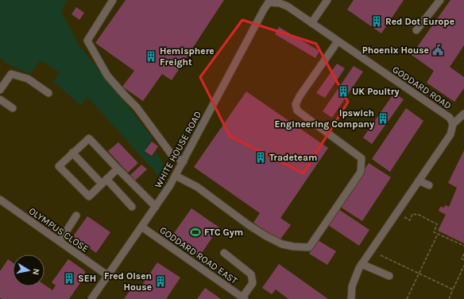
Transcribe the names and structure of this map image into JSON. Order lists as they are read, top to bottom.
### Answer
{
  "streets": {
    "street": [
      "GODDARD ROAD",
      "WHITE HOUSE ROAD",
      "OLYMPUS CLOSE",
      "GODDARD ROAD EAST"
    ]
  },
  "crossings": [
    ["GODDARD ROAD", "WHITE HOUSE ROAD"],
    ["WHITE HOUSE ROAD", "OLYMPUS CLOSE"],
    ["WHITE HOUSE ROAD", "GODDARD ROAD EAST"]
  ],
  "places": {
    "building": [
      "Red Dot Europe",
      "Hemisphere Freight",
      "UK Poultry",
      "Ipswich Engineering Company",
      "Tradeteam",
      "SEH",
      "Fred Olsen House"
    ],
    "public building": ["Phoenix House"],
    "sports": ["FTC Gym"]
  },
  "north": "right"
}
